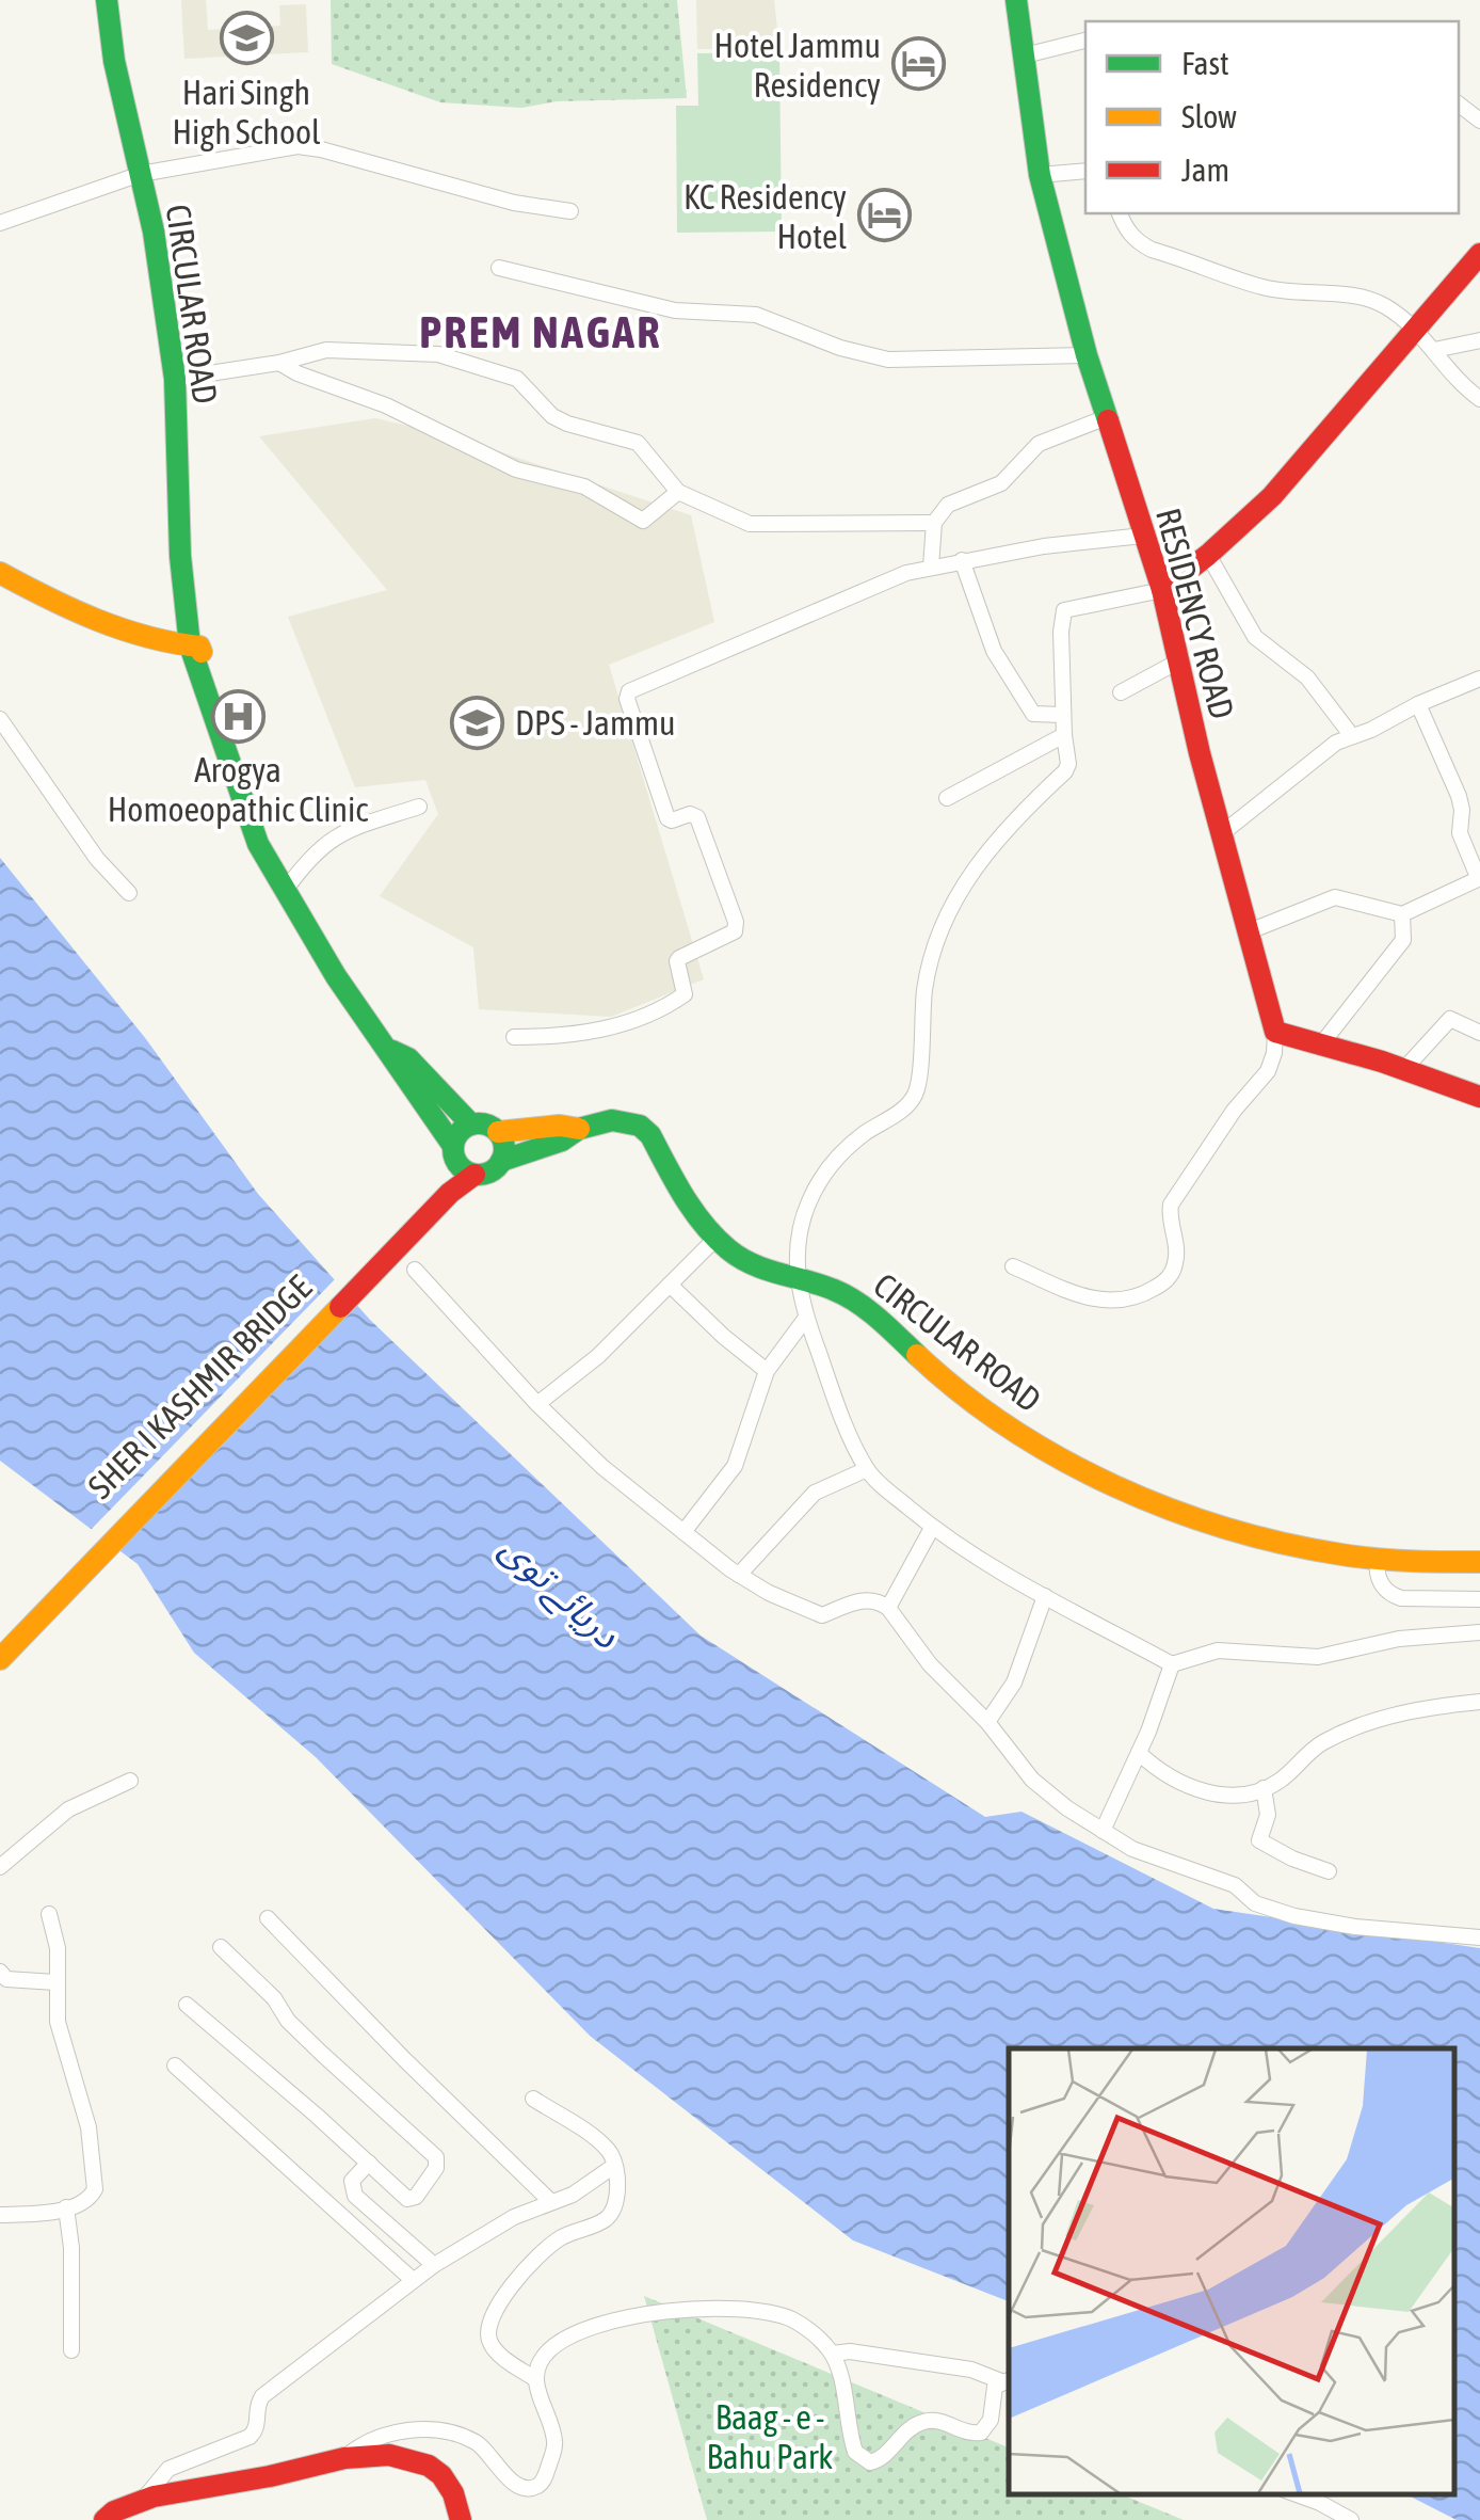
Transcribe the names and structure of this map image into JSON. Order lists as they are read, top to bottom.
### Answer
{
  "streets": {
    "main road": ["CIRCULAR ROAD", "RESIDENCY ROAD", "SHER I KASHMIR BRIDGE"]
  },
  "crossings": [
    ["CIRCULAR ROAD", "SHER I KASHMIR BRIDGE"]
  ],
  "districts": ["PREM NAGAR"],
  "water": ["دریائے توی"],
  "parks": ["Baag - e - Bahu Park"],
  "places": {
    "school or university": ["Hari Singh High School", "DPS - Jammu"],
    "hotel": ["Hotel Jammu Residency", "KC Residency Hotel"],
    "hospital": ["Arogya Homoeopathic Clinic"]
  },
  "legend": ["Fast", "Slow", "Jam"]
}
